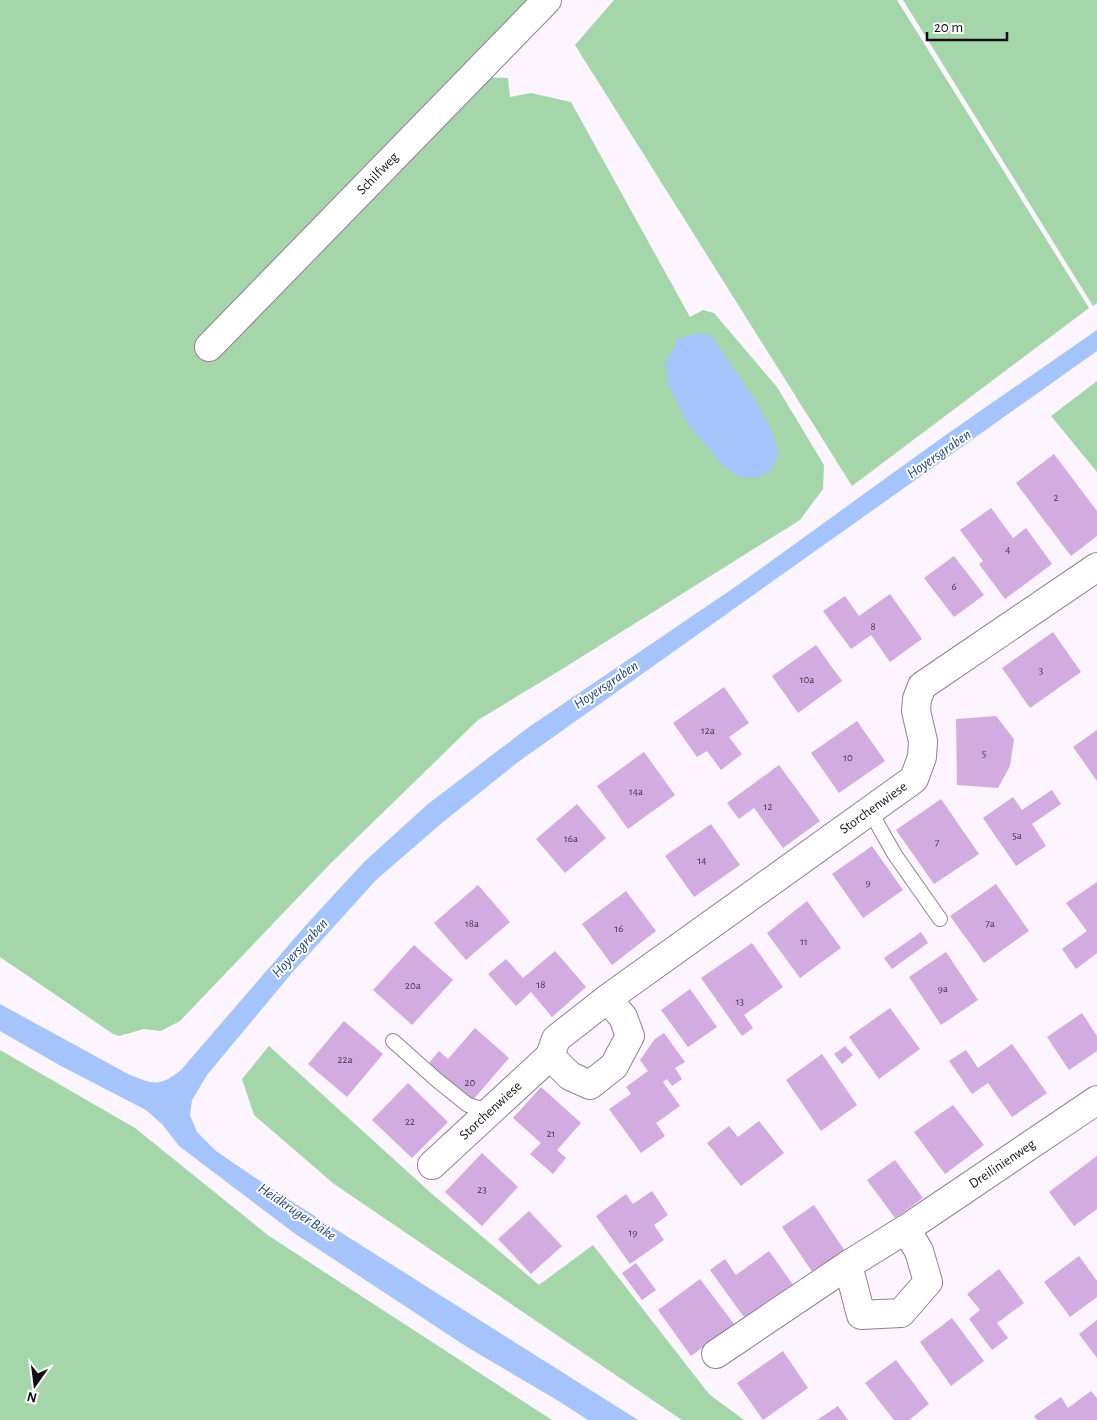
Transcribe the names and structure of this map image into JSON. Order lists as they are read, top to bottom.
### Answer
{
  "streets": {
    "street": ["Schilfweg", "Storchenwiese", "Dreilinienweg"]
  },
  "water": ["Hoyersgraben", "Heidkruger Bäke"],
  "house_numbers": [
    "2",
    "4",
    "6",
    "8",
    "3",
    "10a",
    "12a",
    "5",
    "10",
    "14a",
    "12",
    "5a",
    "16a",
    "7",
    "14",
    "9",
    "18a",
    "7a",
    "16",
    "11",
    "18",
    "20a",
    "9a",
    "13",
    "22a",
    "20",
    "22",
    "21",
    "23",
    "19"
  ],
  "scale_bar": "20 m",
  "north": "bottom"
}
